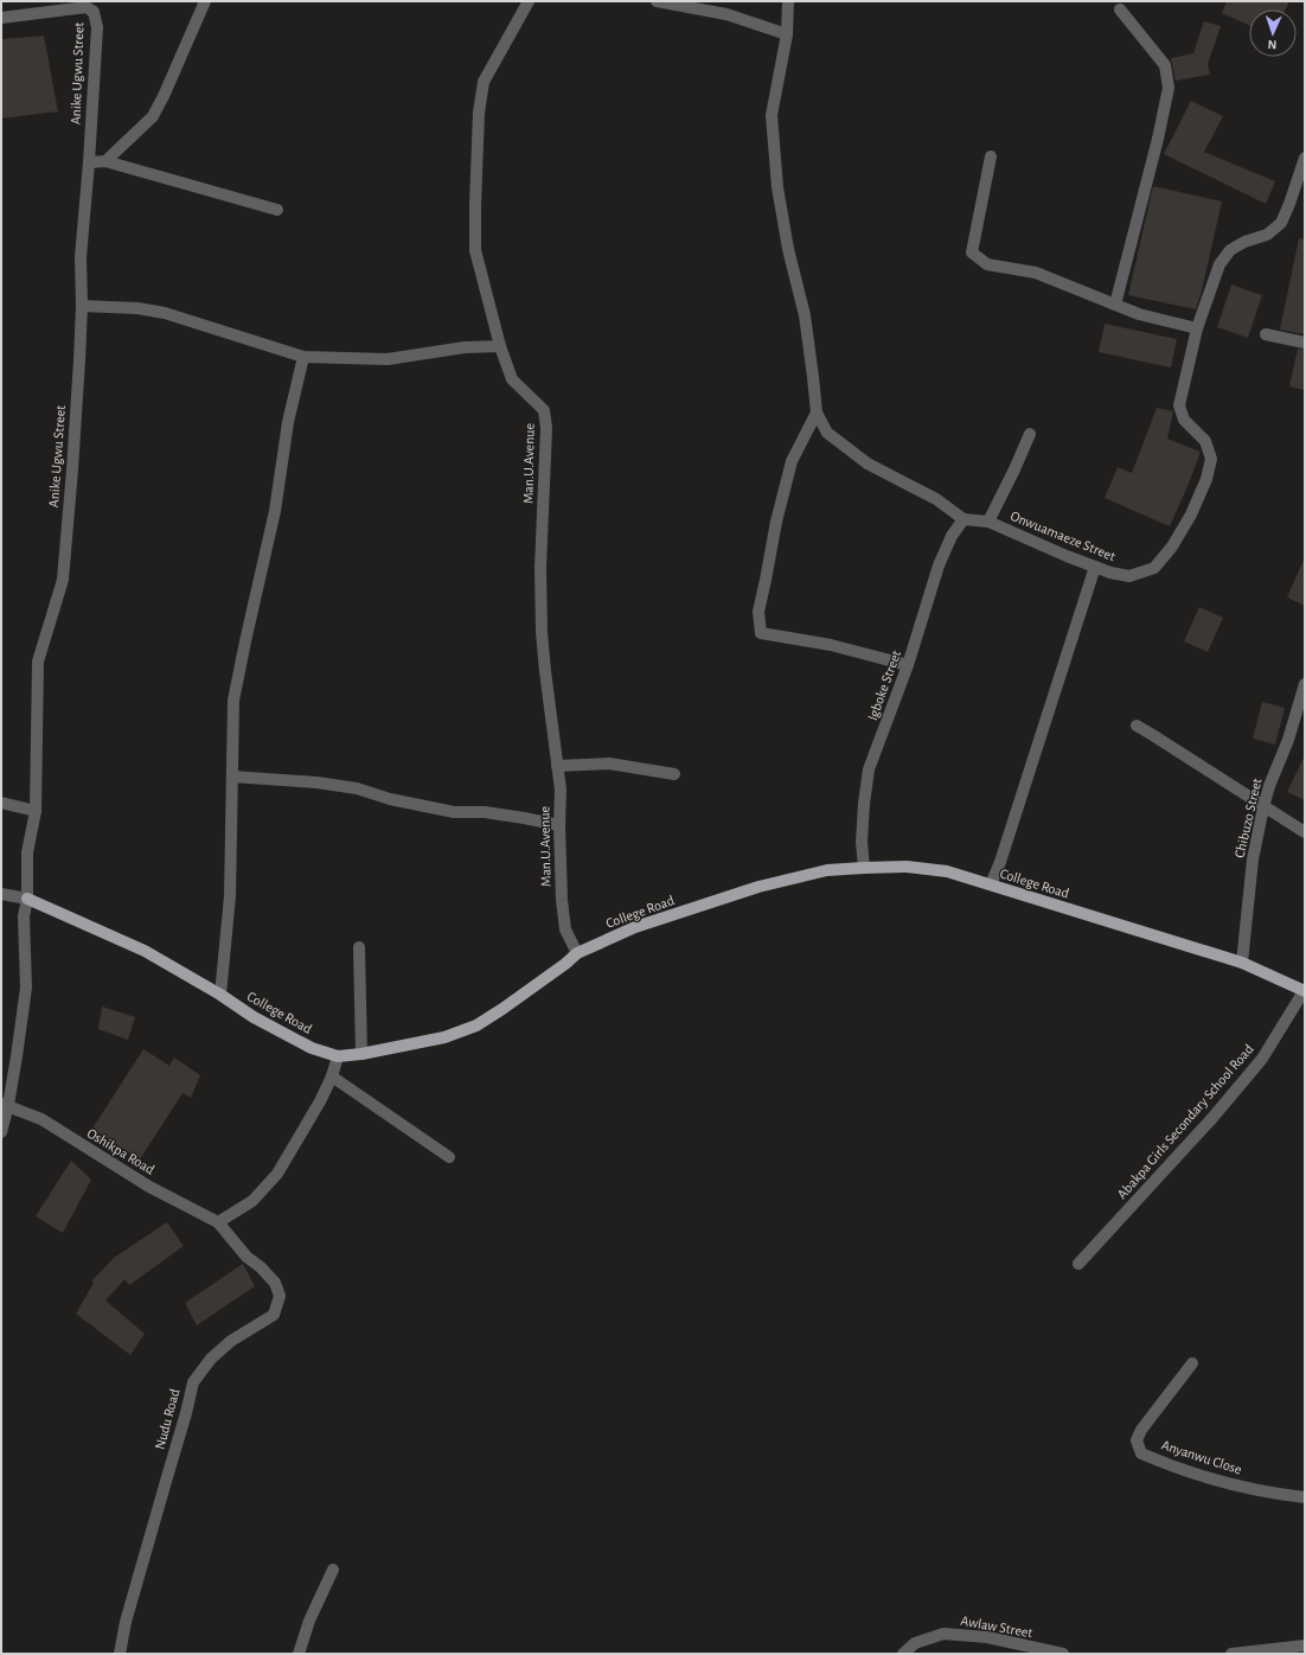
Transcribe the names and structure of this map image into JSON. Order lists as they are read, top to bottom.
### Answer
{
  "streets": {
    "main road": ["College Road"],
    "street": [
      "Anike Ugwu Street",
      "Man.U.Avenue",
      "Onwuamaeze Street",
      "Igboke Street",
      "Chibuzo Street",
      "Abakpa Girls Secondary School Road",
      "Oshikpa Road",
      "Nudu Road",
      "Anyanwu Close",
      "Awlaw Street"
    ]
  },
  "crossings": [
    ["Anike Ugwu Street", "College Road"],
    ["Anike Ugwu Street", "Oshikpa Road"],
    ["Man.U.Avenue", "College Road"],
    ["Onwuamaeze Street", "Igboke Street"],
    ["Igboke Street", "College Road"],
    ["Chibuzo Street", "College Road"],
    ["College Road", "Abakpa Girls Secondary School Road"],
    ["Oshikpa Road", "Nudu Road"]
  ],
  "north": "bottom"
}
